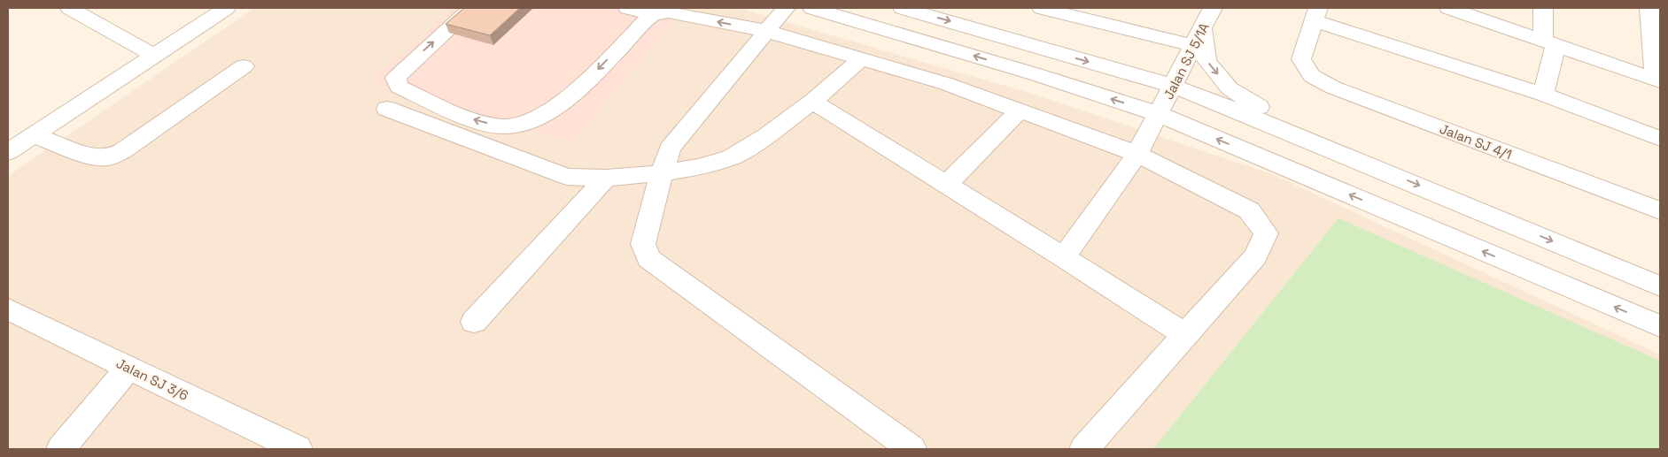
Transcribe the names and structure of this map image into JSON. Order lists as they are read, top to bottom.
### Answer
{
  "streets": {
    "street": ["Jalan SJ 5/1A", "Jalan SJ 4/1", "Jalan SJ 3/6"]
  }
}
